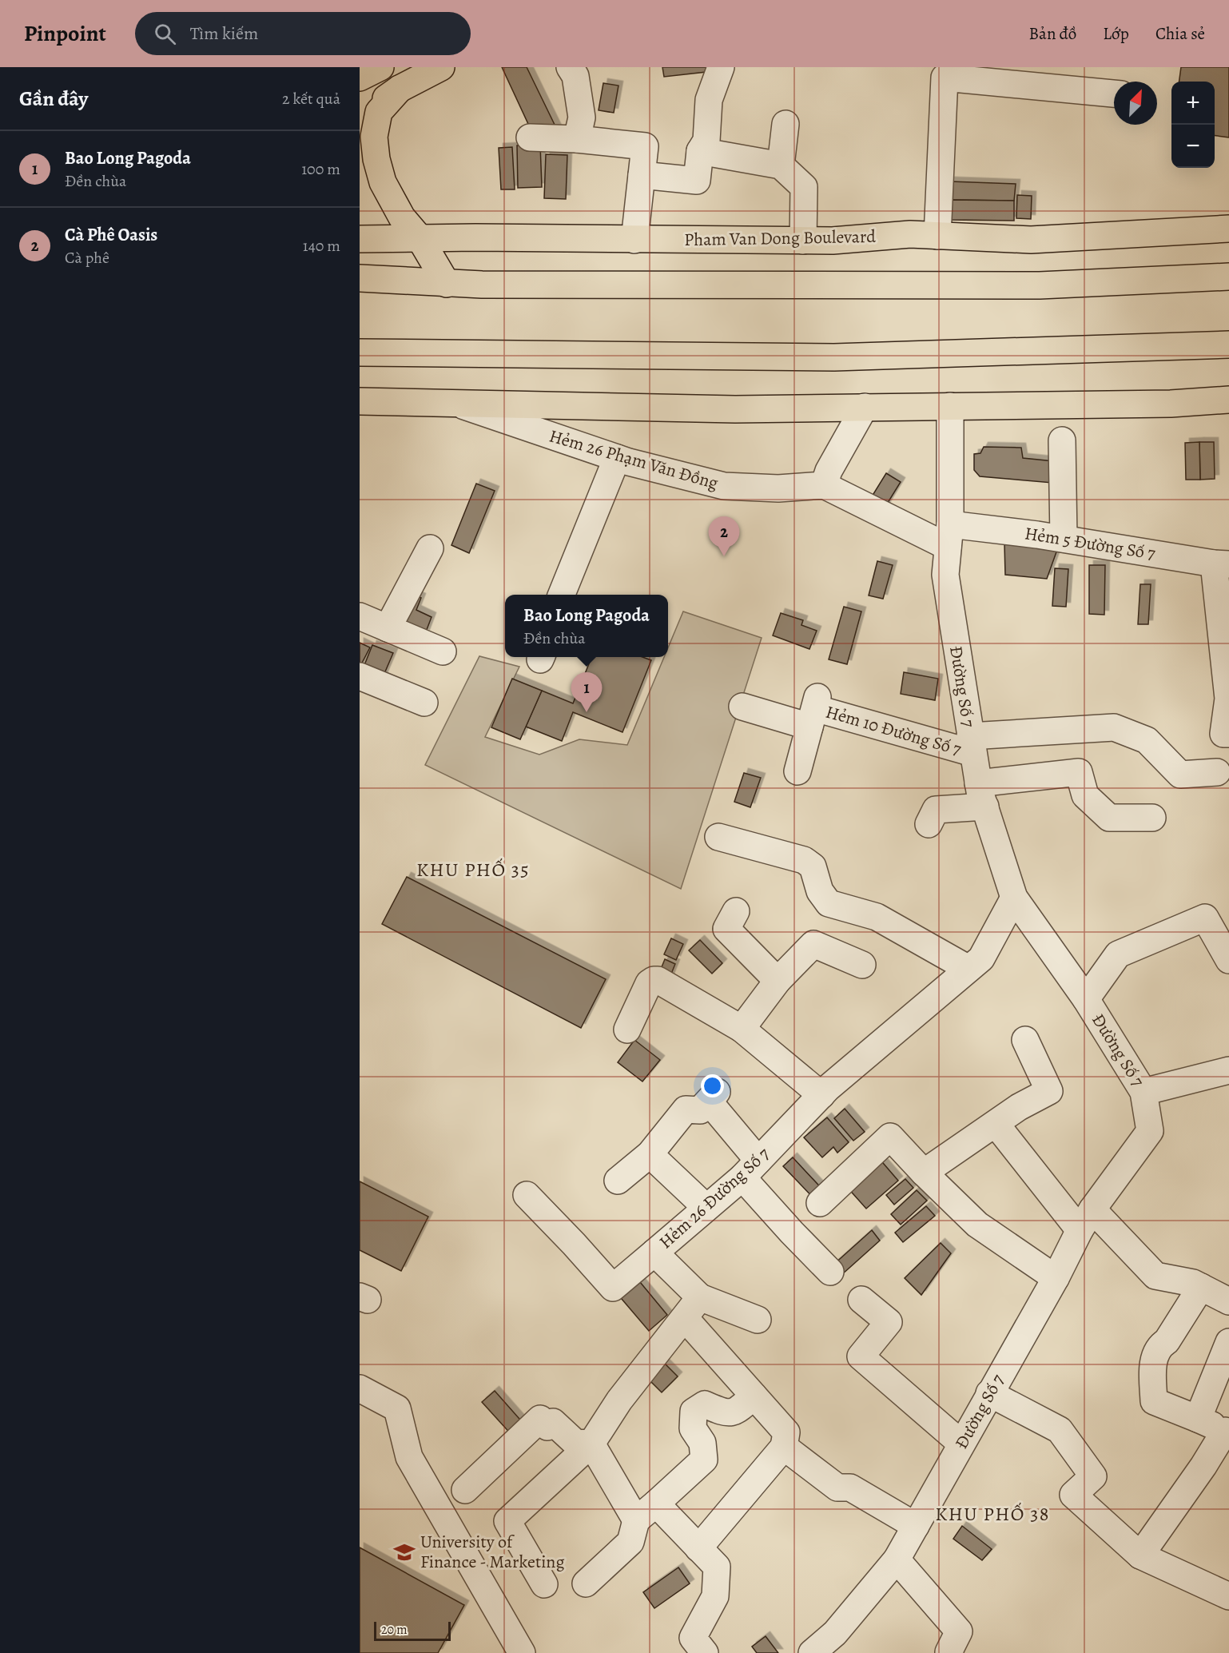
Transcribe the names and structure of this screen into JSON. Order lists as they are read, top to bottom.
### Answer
{
  "streets": {
    "main road": ["Pham Van Dong Boulevard"],
    "street": [
      "Hẻm 26 Phạm Văn Đồng",
      "Hẻm 5 Đường Số 7",
      "Đường Số 7",
      "Hẻm 10 Đường Số 7",
      "Hẻm 26 Đường Số 7"
    ]
  },
  "crossings": [
    ["Hẻm 26 Phạm Văn Đồng", "Hẻm 5 Đường Số 7"],
    ["Hẻm 26 Phạm Văn Đồng", "Đường Số 7"],
    ["Hẻm 5 Đường Số 7", "Đường Số 7"],
    ["Đường Số 7", "Hẻm 10 Đường Số 7"],
    ["Đường Số 7", "Hẻm 26 Đường Số 7"]
  ],
  "districts": ["KHU PHỐ 35", "KHU PHỐ 38"],
  "places": {
    "school or university": ["University of Finance - Marketing"]
  },
  "scale_bar": "20 m",
  "north": "top right",
  "page": {
    "header": "Pinpoint",
    "search": "Tìm kiếm",
    "nav": ["Bản đồ", "Lớp", "Chia sẻ"],
    "heading": ["Gần đây", "2 kết quả"],
    "map_buttons": ["+", "−"],
    "list": [
      {
        "mark": "1",
        "name": "Bao Long Pagoda",
        "note": "Đền chùa",
        "value": "100 m"
      },
      {
        "mark": "2",
        "name": "Cà Phê Oasis",
        "note": "Cà phê",
        "value": "140 m"
      }
    ],
    "pins": ["2", "1"],
    "popup": ["Bao Long Pagoda", "Đền chùa"],
    "scale": "20 m"
  }
}
